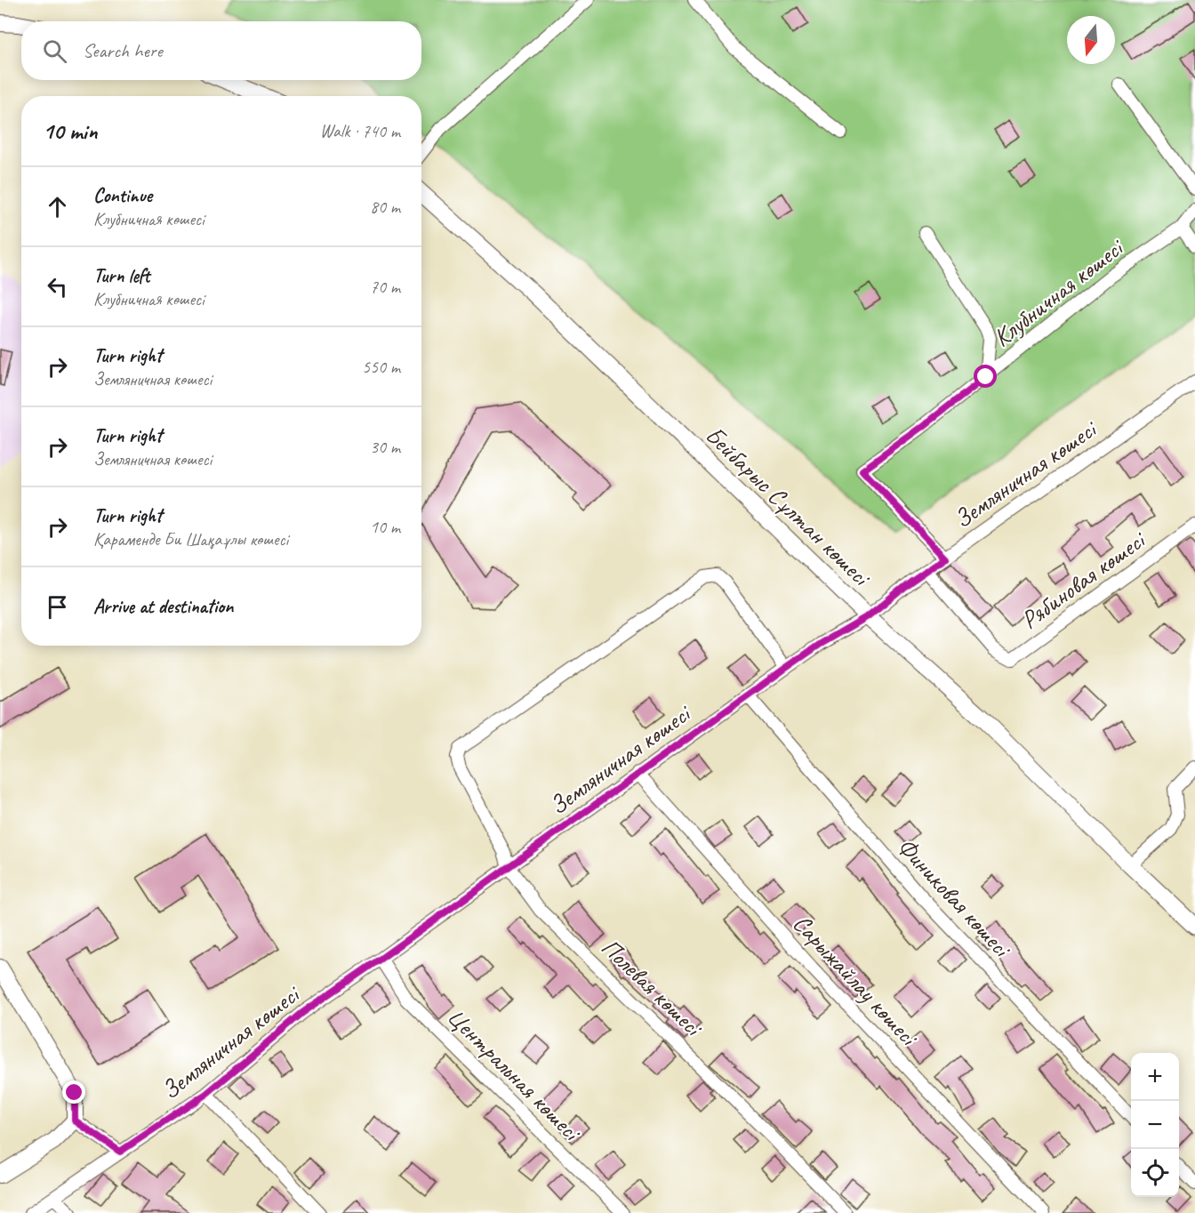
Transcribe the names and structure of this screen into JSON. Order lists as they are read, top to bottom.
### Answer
{
  "streets": {
    "street": [
      "Клубничная көшесі",
      "Земляничная көшесі",
      "Бейбарыс Сұлтан көшесі",
      "Рябиновая көшесі",
      "Финиковая көшесі",
      "Сарыжайлау көшесі",
      "Полевая көшесі",
      "Центральная көшесі"
    ]
  },
  "crossings": [
    ["Клубничная көшесі", "Земляничная көшесі"],
    ["Земляничная көшесі", "Бейбарыс Сұлтан көшесі"],
    ["Земляничная көшесі", "Рябиновая көшесі"],
    ["Земляничная көшесі", "Финиковая көшесі"],
    ["Земляничная көшесі", "Сарыжайлау көшесі"],
    ["Земляничная көшесі", "Полевая көшесі"],
    ["Земляничная көшесі", "Центральная көшесі"]
  ],
  "north": "bottom",
  "page": {
    "search": "Search here",
    "heading": ["10 min", "Walk · 740 m"],
    "list": [
      ["Continue", "Клубничная көшесі", "80 m"],
      ["Turn left", "Клубничная көшесі", "70 m"],
      ["Turn right", "Земляничная көшесі", "550 m"],
      ["Turn right", "Земляничная көшесі", "30 m"],
      ["Turn right", "Қараменде Би Шақаұлы көшесі", "10 m"],
      "Arrive at destination"
    ],
    "map_buttons": ["+", "−"]
  }
}
